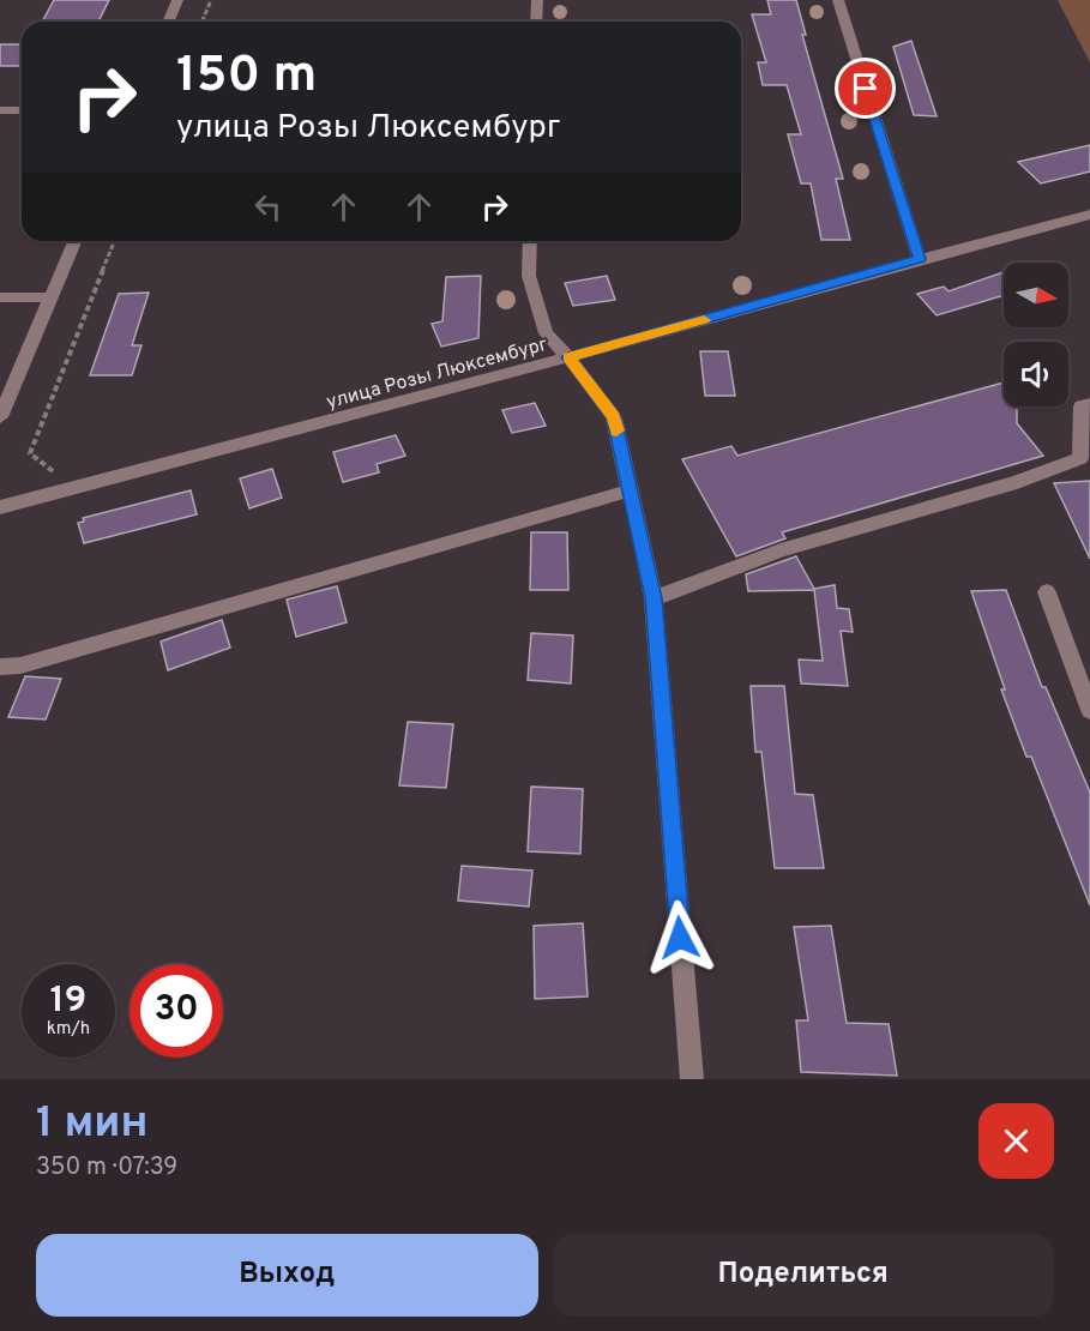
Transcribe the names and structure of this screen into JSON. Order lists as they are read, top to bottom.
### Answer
{
  "streets": {
    "street": ["улица Розы Люксембург"]
  },
  "north": "right",
  "page": {
    "turn": ["150 m", "улица Розы Люксембург"],
    "speed": "19 km/h",
    "limit": "30",
    "heading": ["1 мин", "350 m · 07:39"],
    "buttons": ["Выход", "Поделиться"]
  }
}
